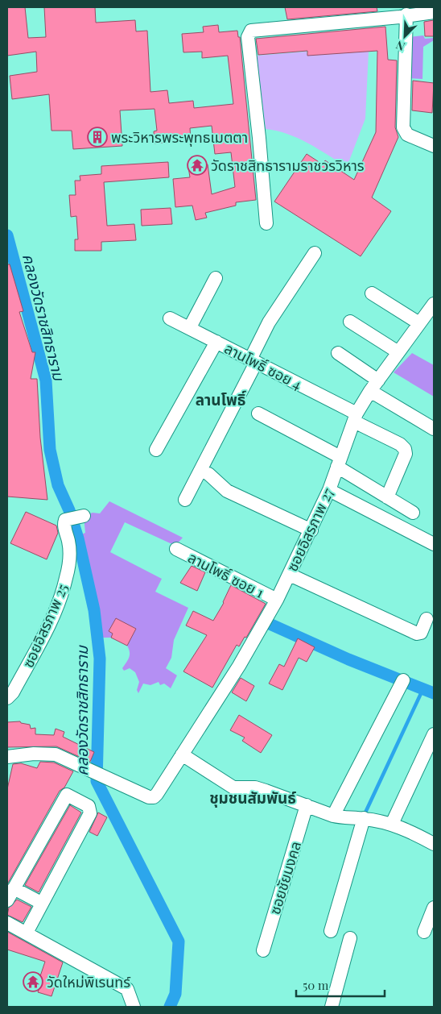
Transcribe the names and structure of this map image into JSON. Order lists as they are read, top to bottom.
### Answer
{
  "streets": {
    "street": [
      "ลานโพธิ์ ซอย 4",
      "ซอยอิสรภาพ 27",
      "ลานโพธิ์ ซอย 1",
      "ซอยอิสรภาพ 25",
      "ซอยชัยมงคล"
    ]
  },
  "crossings": [
    ["ลานโพธิ์ ซอย 4", "ซอยอิสรภาพ 27"],
    ["ซอยอิสรภาพ 27", "ลานโพธิ์ ซอย 1"]
  ],
  "districts": ["ลานโพธิ์", "ชุมชนสัมพันธ์"],
  "water": ["คลองวัดราชสิทธาราม"],
  "places": {
    "building": ["พระวิหารพระพุทธเมตตา"],
    "temple": ["วัดราชสิทธารามราชวรวิหาร", "วัดใหม่พิเรนทร์"]
  },
  "scale_bar": "50 m",
  "north": "bottom left"
}
